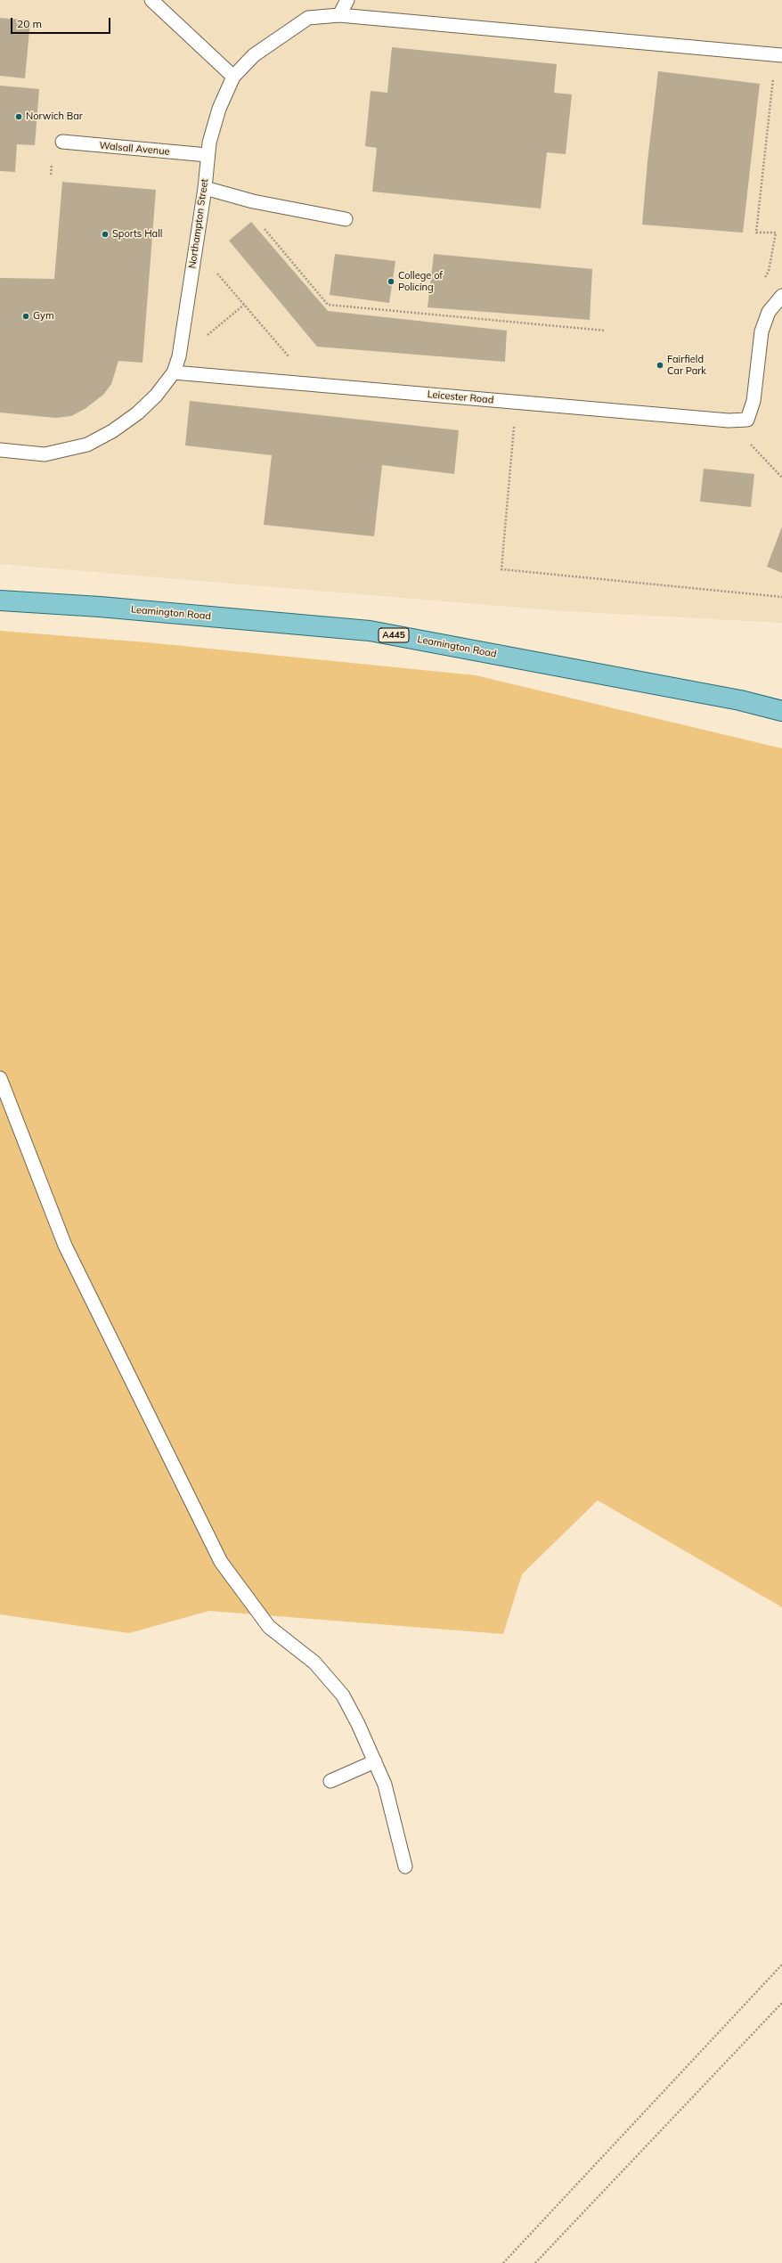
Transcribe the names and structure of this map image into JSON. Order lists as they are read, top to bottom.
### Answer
{
  "streets": {
    "main road": ["Leamington Road", "A445"],
    "lane": ["Walsall Avenue", "Northampton Street", "Leicester Road"]
  },
  "crossings": [
    ["Walsall Avenue", "Northampton Street"],
    ["Northampton Street", "Leicester Road"]
  ],
  "places": [
    "Norwich Bar",
    "Sports Hall",
    "College of Policing",
    "Gym",
    "Fairfield Car Park"
  ],
  "scale_bar": "20 m"
}
